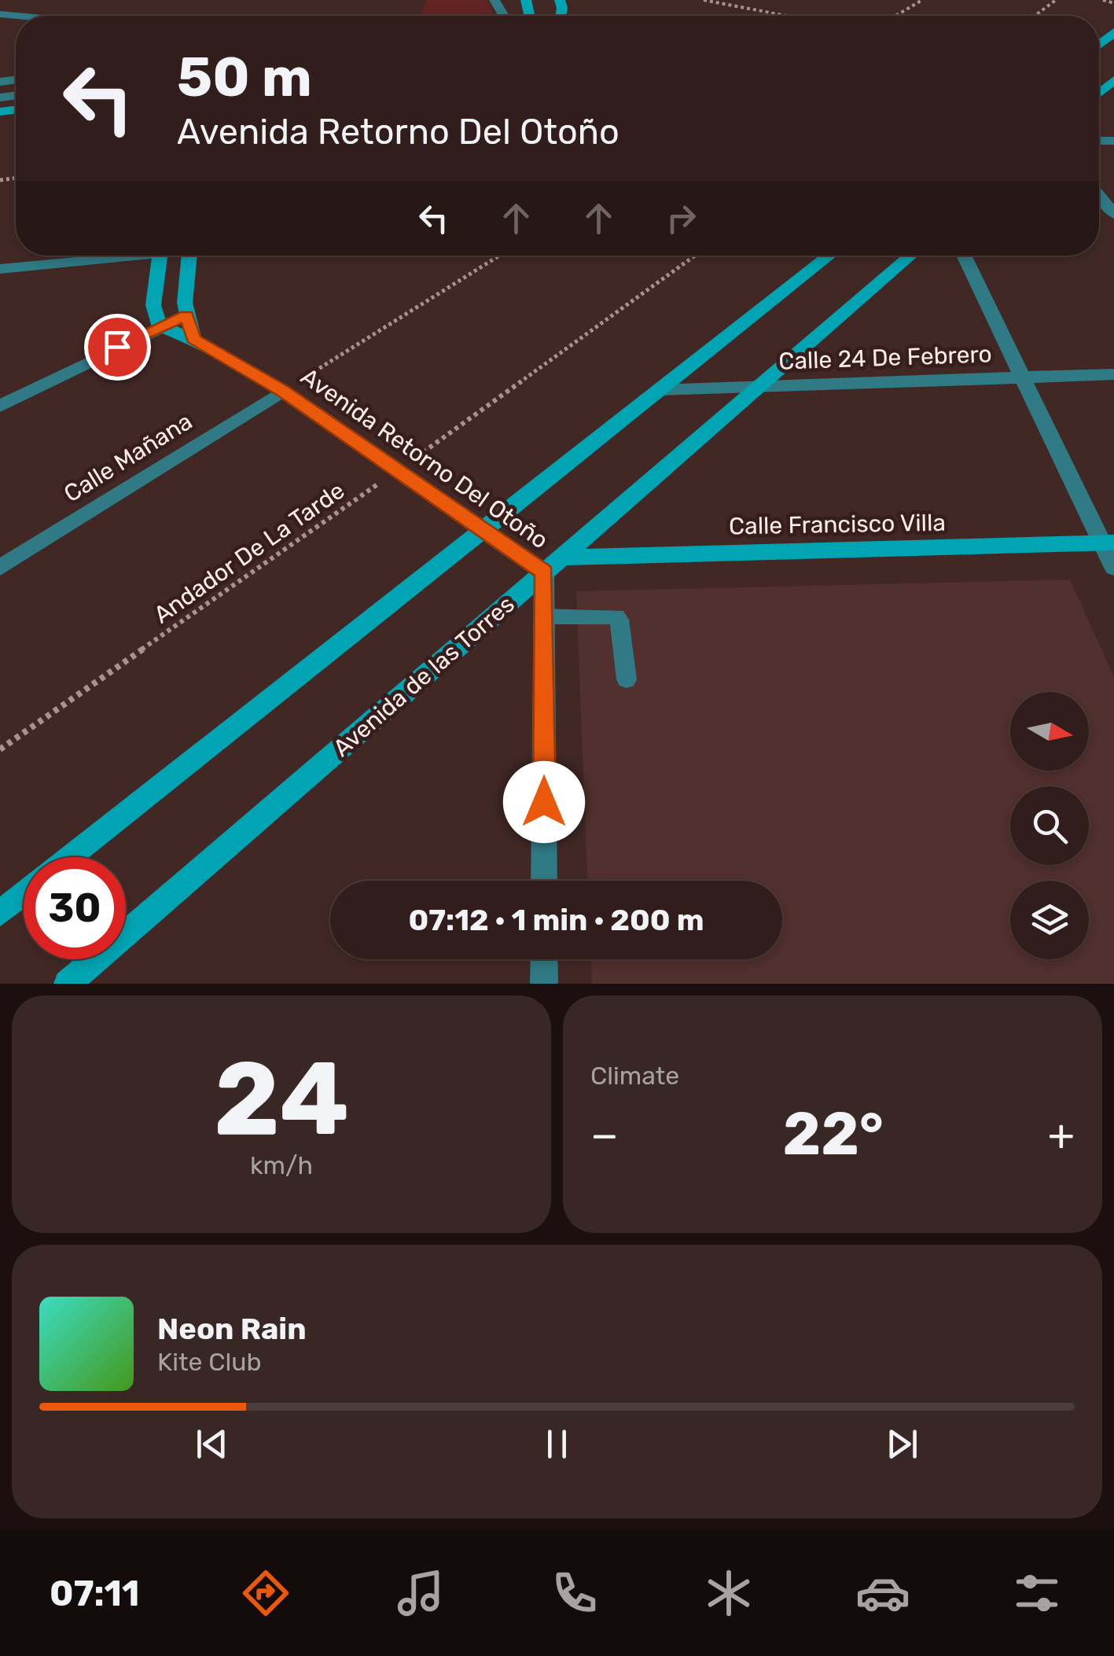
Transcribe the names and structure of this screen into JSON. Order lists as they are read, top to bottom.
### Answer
{
  "streets": {
    "main road": ["Avenida Retorno Del Otoño", "Calle Francisco Villa", "Avenida de las Torres"],
    "street": ["Calle 24 De Febrero", "Calle Mañana"],
    "path": ["Andador De La Tarde"]
  },
  "crossings": [
    ["Calle 24 De Febrero", "Avenida de las Torres"],
    ["Calle Mañana", "Avenida Retorno Del Otoño"],
    ["Avenida Retorno Del Otoño", "Calle Francisco Villa"],
    ["Avenida Retorno Del Otoño", "Andador De La Tarde"],
    ["Avenida Retorno Del Otoño", "Avenida de las Torres"],
    ["Calle Francisco Villa", "Avenida de las Torres"]
  ],
  "north": "right",
  "page": {
    "turn": ["50 m", "Avenida Retorno Del Otoño"],
    "limit": "30",
    "trip": "07:12 · 1 min · 200 m",
    "tile": [
      ["24", "km/h"],
      "Climate"
    ],
    "heat": ["−", "22°", "+"],
    "song": ["Neon Rain", "Kite Club"],
    "tabs": "07:11"
  }
}
